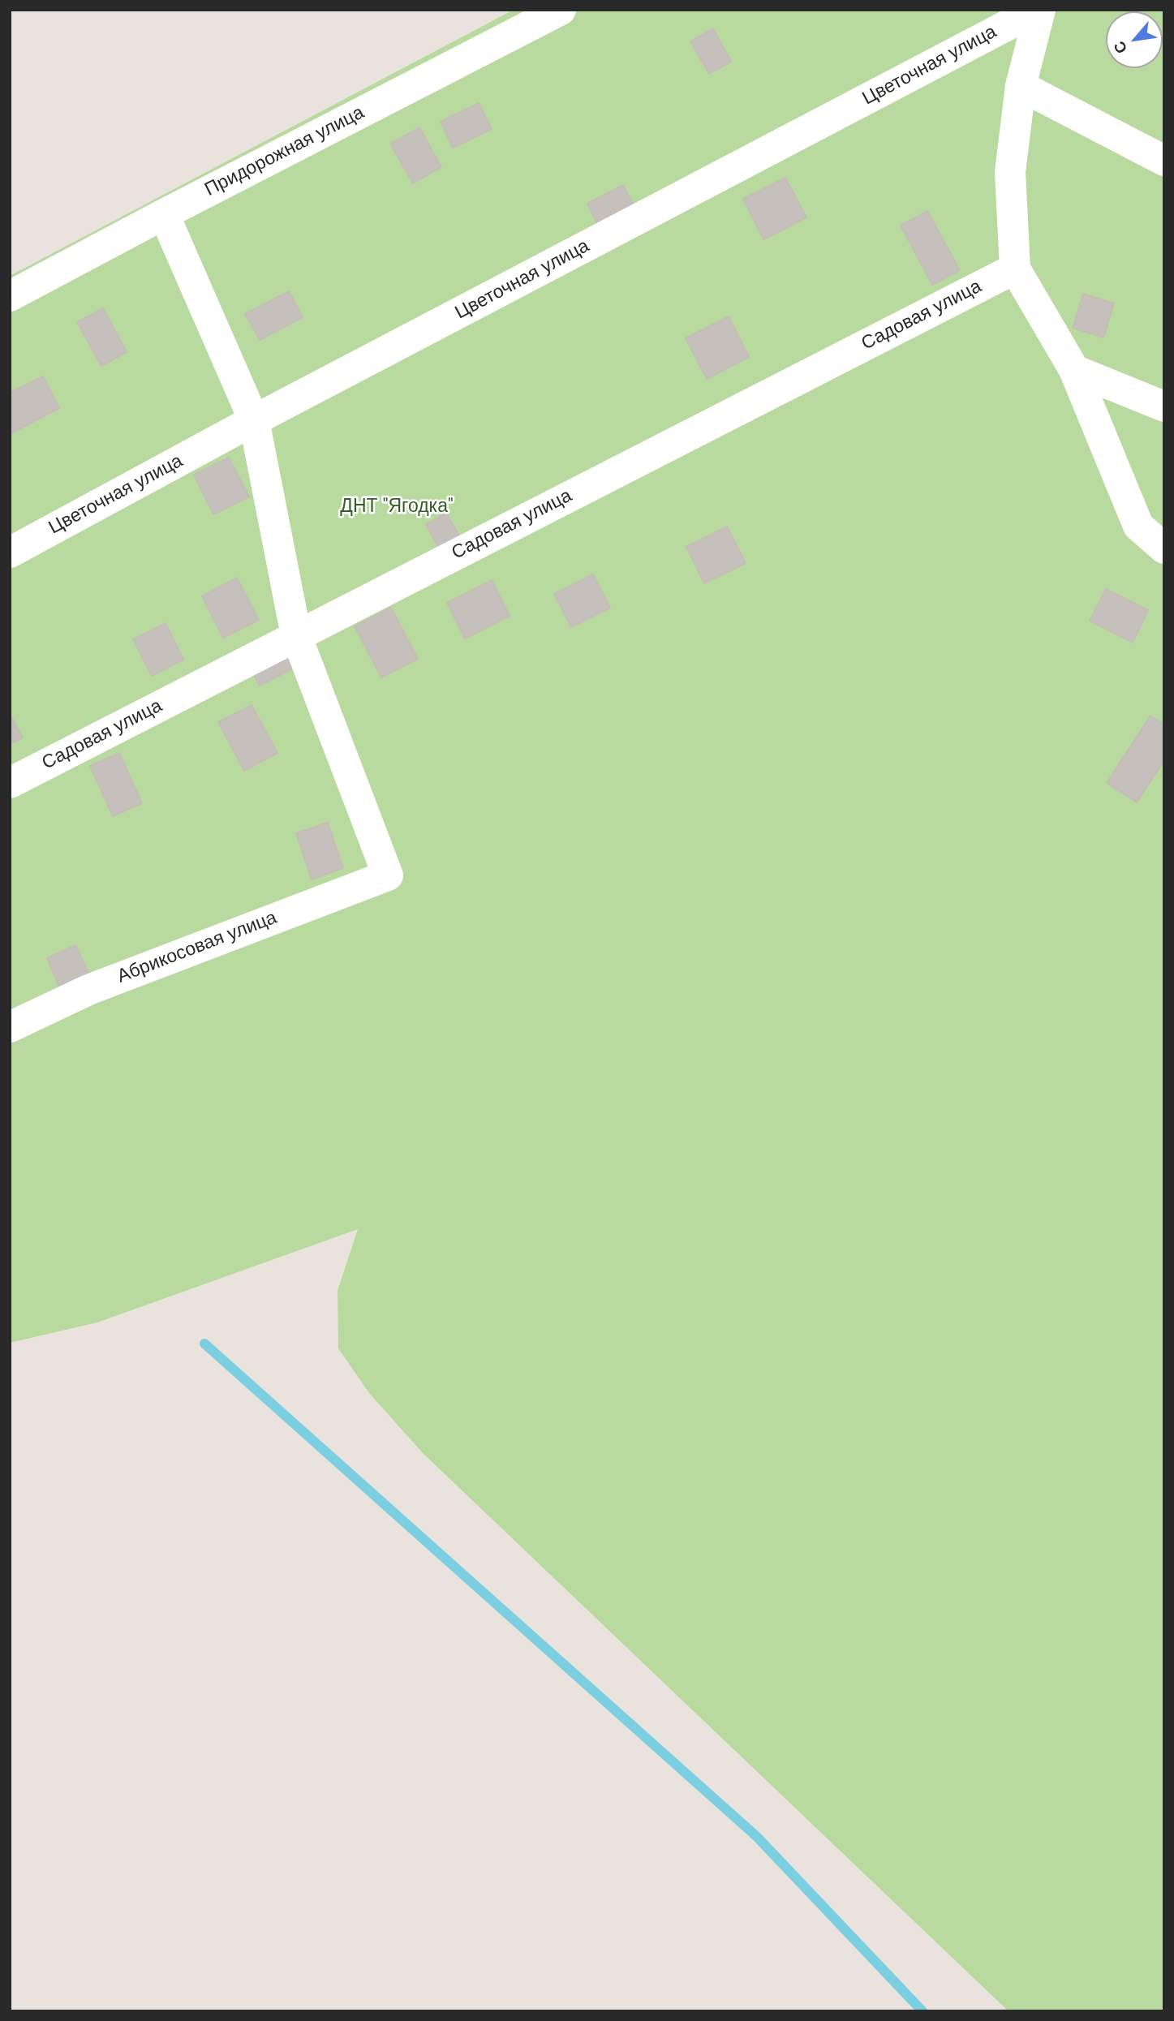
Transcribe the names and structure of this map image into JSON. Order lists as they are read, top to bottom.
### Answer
{
  "streets": {
    "street": [
      "Цветочная улица",
      "Придорожная улица",
      "Садовая улица",
      "Абрикосовая улица"
    ]
  },
  "crossings": [
    ["Садовая улица", "Абрикосовая улица"]
  ],
  "parks": ["ДНТ \"Ягодка\""],
  "north": "bottom left"
}
